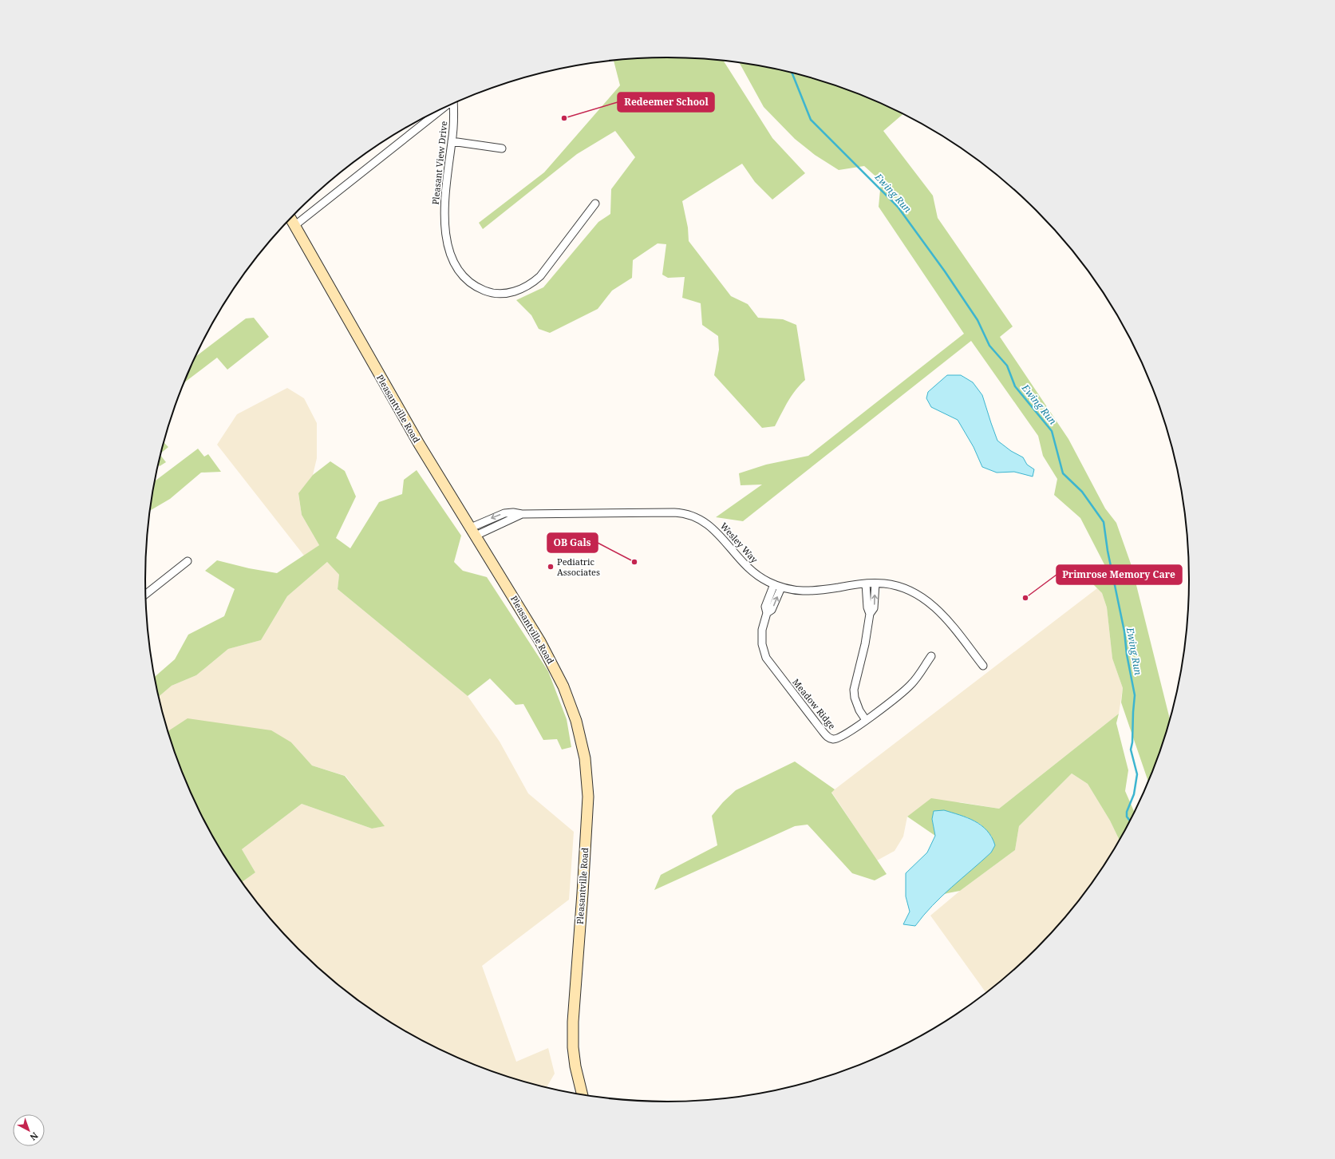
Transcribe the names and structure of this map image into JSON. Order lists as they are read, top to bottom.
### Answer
{
  "streets": {
    "main road": ["Pleasantville Road"],
    "street": ["Pleasant View Drive", "Wesley Way", "Meadow Ridge"]
  },
  "crossings": [
    ["Pleasantville Road", "Wesley Way"],
    ["Wesley Way", "Meadow Ridge"]
  ],
  "water": ["Ewing Run"],
  "places": [
    "Redeemer School",
    "OB Gals",
    "Pediatric Associates",
    "Primrose Memory Care"
  ],
  "north": "bottom right"
}
